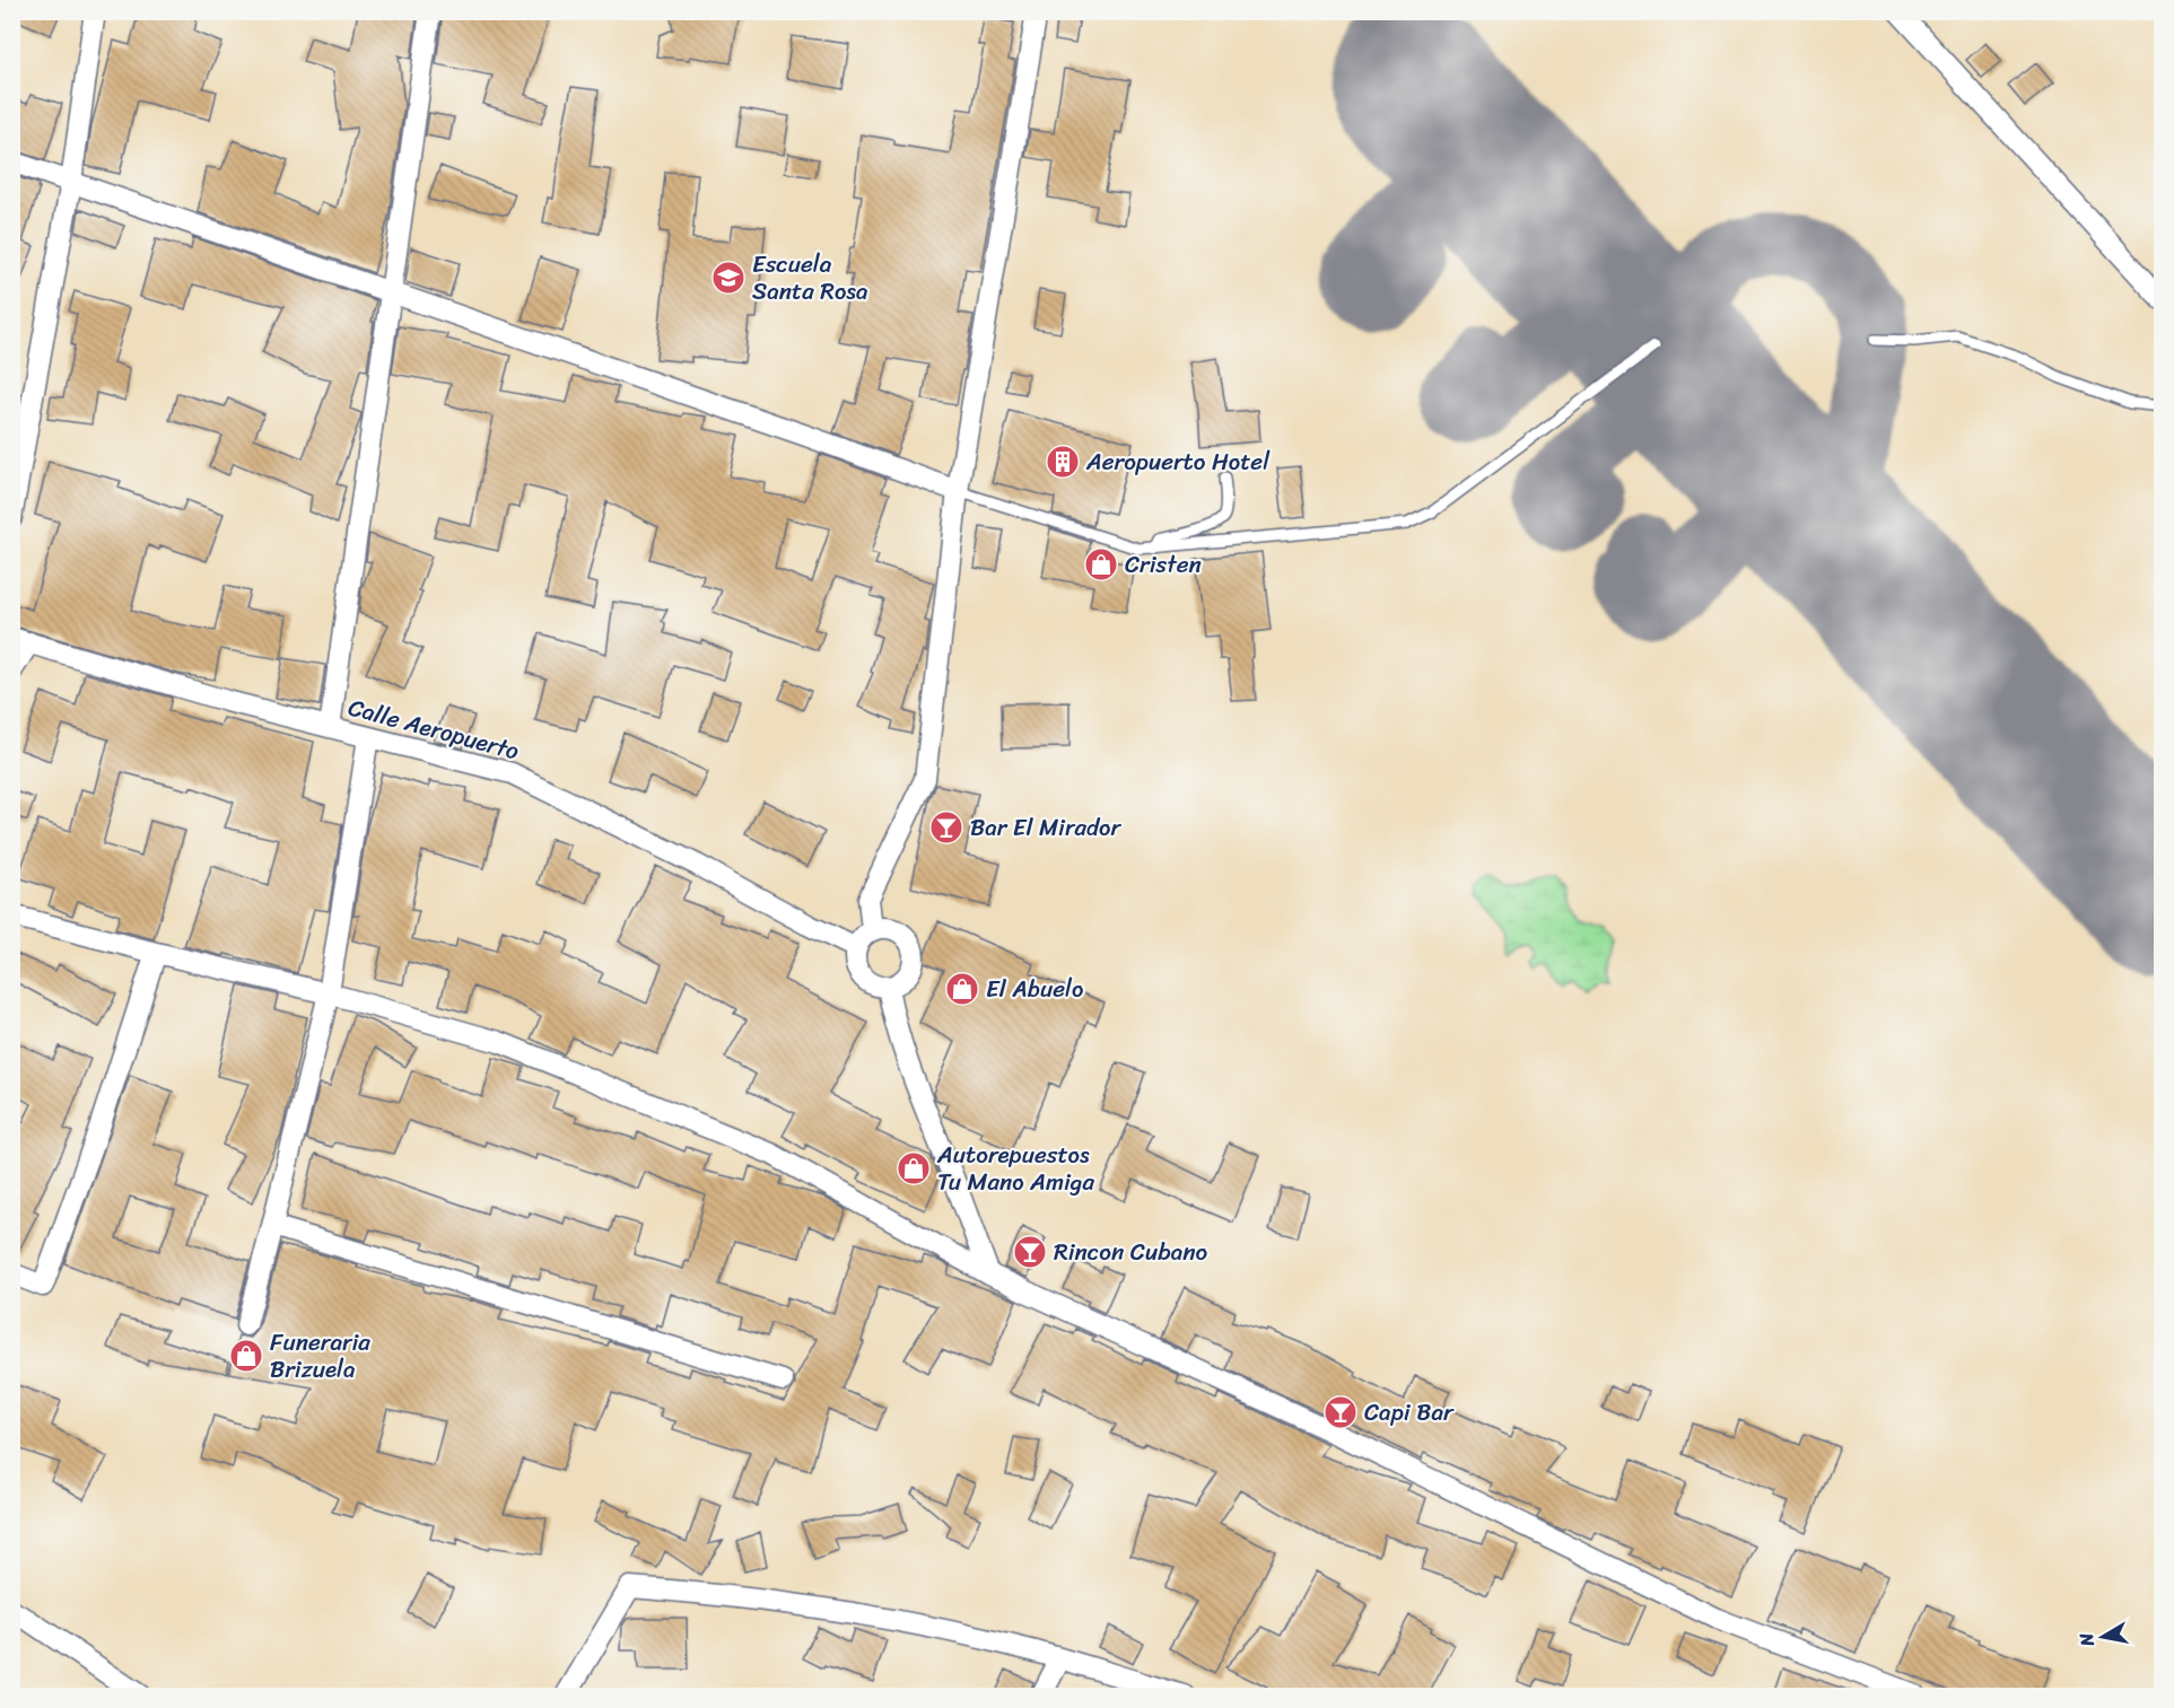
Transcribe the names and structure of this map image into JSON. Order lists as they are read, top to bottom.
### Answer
{
  "streets": {
    "street": ["Calle Aeropuerto"]
  },
  "places": {
    "school or university": ["Escuela Santa Rosa"],
    "building": ["Aeropuerto Hotel"],
    "shop": [
      "Cristen",
      "El Abuelo",
      "Autorepuestos Tu Mano Amiga",
      "Funeraria Brizuela"
    ],
    "bar": ["Bar El Mirador", "Rincon Cubano", "Capi Bar"]
  },
  "north": "left"
}
